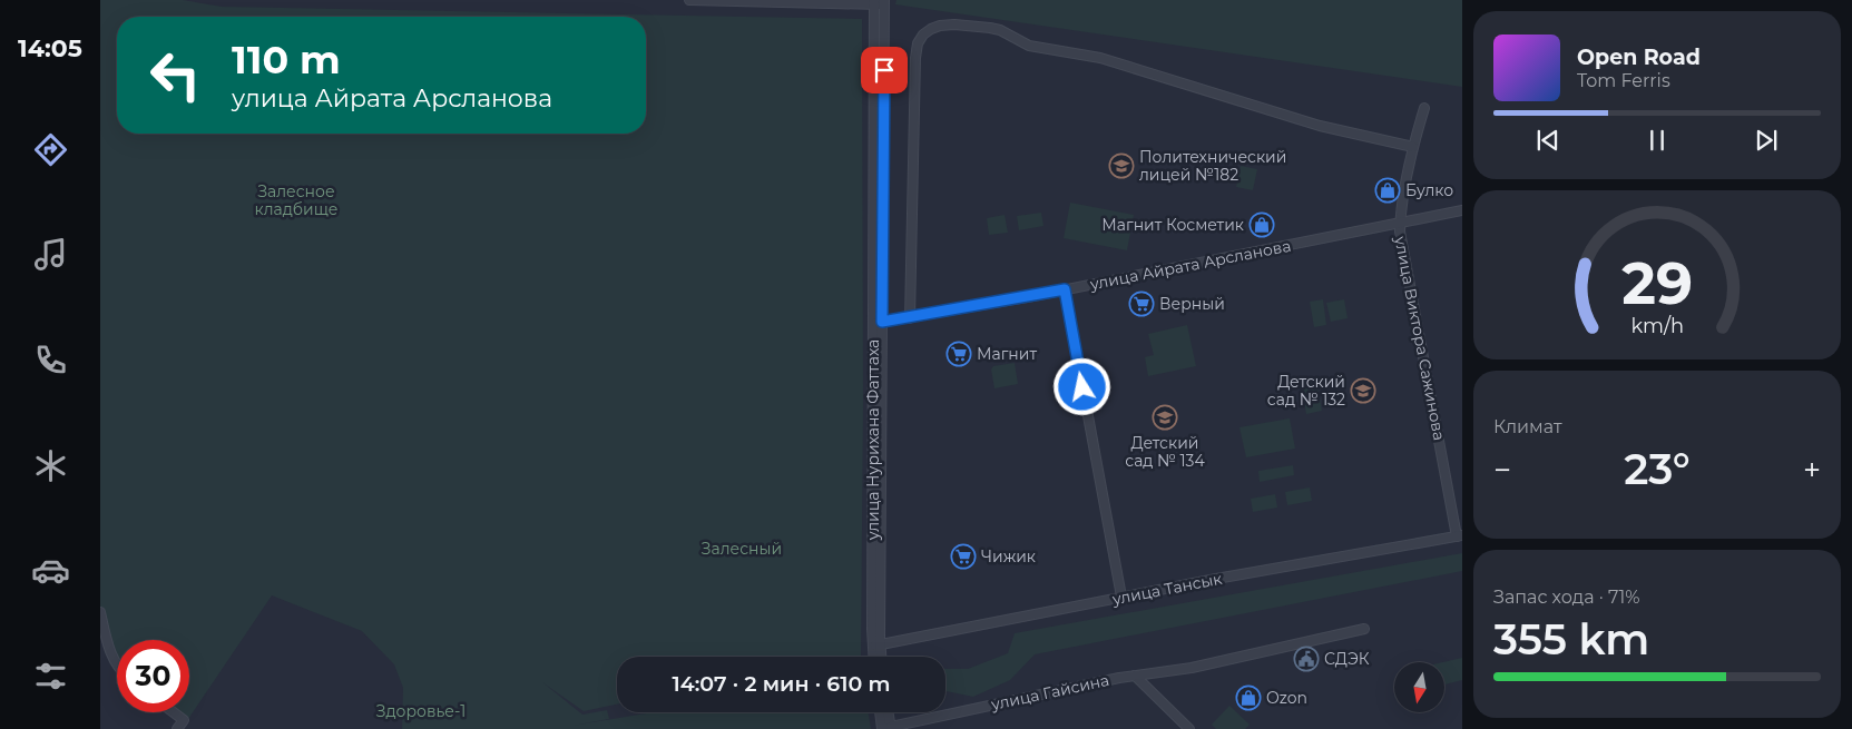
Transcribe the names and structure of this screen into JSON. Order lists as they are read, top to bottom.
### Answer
{
  "streets": {
    "street": [
      "улица Айрата Арсланова",
      "улица Виктора Сажинова",
      "улица Нурихана Фаттаха",
      "улица Тансык",
      "улица Гайсина"
    ]
  },
  "crossings": [
    ["улица Айрата Арсланова", "улица Виктора Сажинова"],
    ["улица Айрата Арсланова", "улица Нурихана Фаттаха"],
    ["улица Виктора Сажинова", "улица Тансык"],
    ["улица Нурихана Фаттаха", "улица Тансык"]
  ],
  "parks": ["Залесное кладбище", "Залесный", "Здоровье-1"],
  "places": {
    "school or university": ["Политехнический лицей №182", "Детский сад № 132", "Детский сад № 134"],
    "shop": ["Булко", "Магнит Косметик", "Ozon"],
    "supermarket": ["Верный", "Магнит", "Чижик"],
    "public building": ["СДЭК"]
  },
  "north": "bottom",
  "page": {
    "tabs": "14:05",
    "turn": ["110 m", "улица Айрата Арсланова"],
    "song": ["Open Road", "Tom Ferris"],
    "tile": [
      "Климат",
      ["Запас хода · 71%", "355 km"]
    ],
    "heat": ["−", "23°", "+"],
    "limit": "30",
    "trip": "14:07 · 2 мин · 610 m",
    "gauge": ["29", "km/h"]
  }
}
